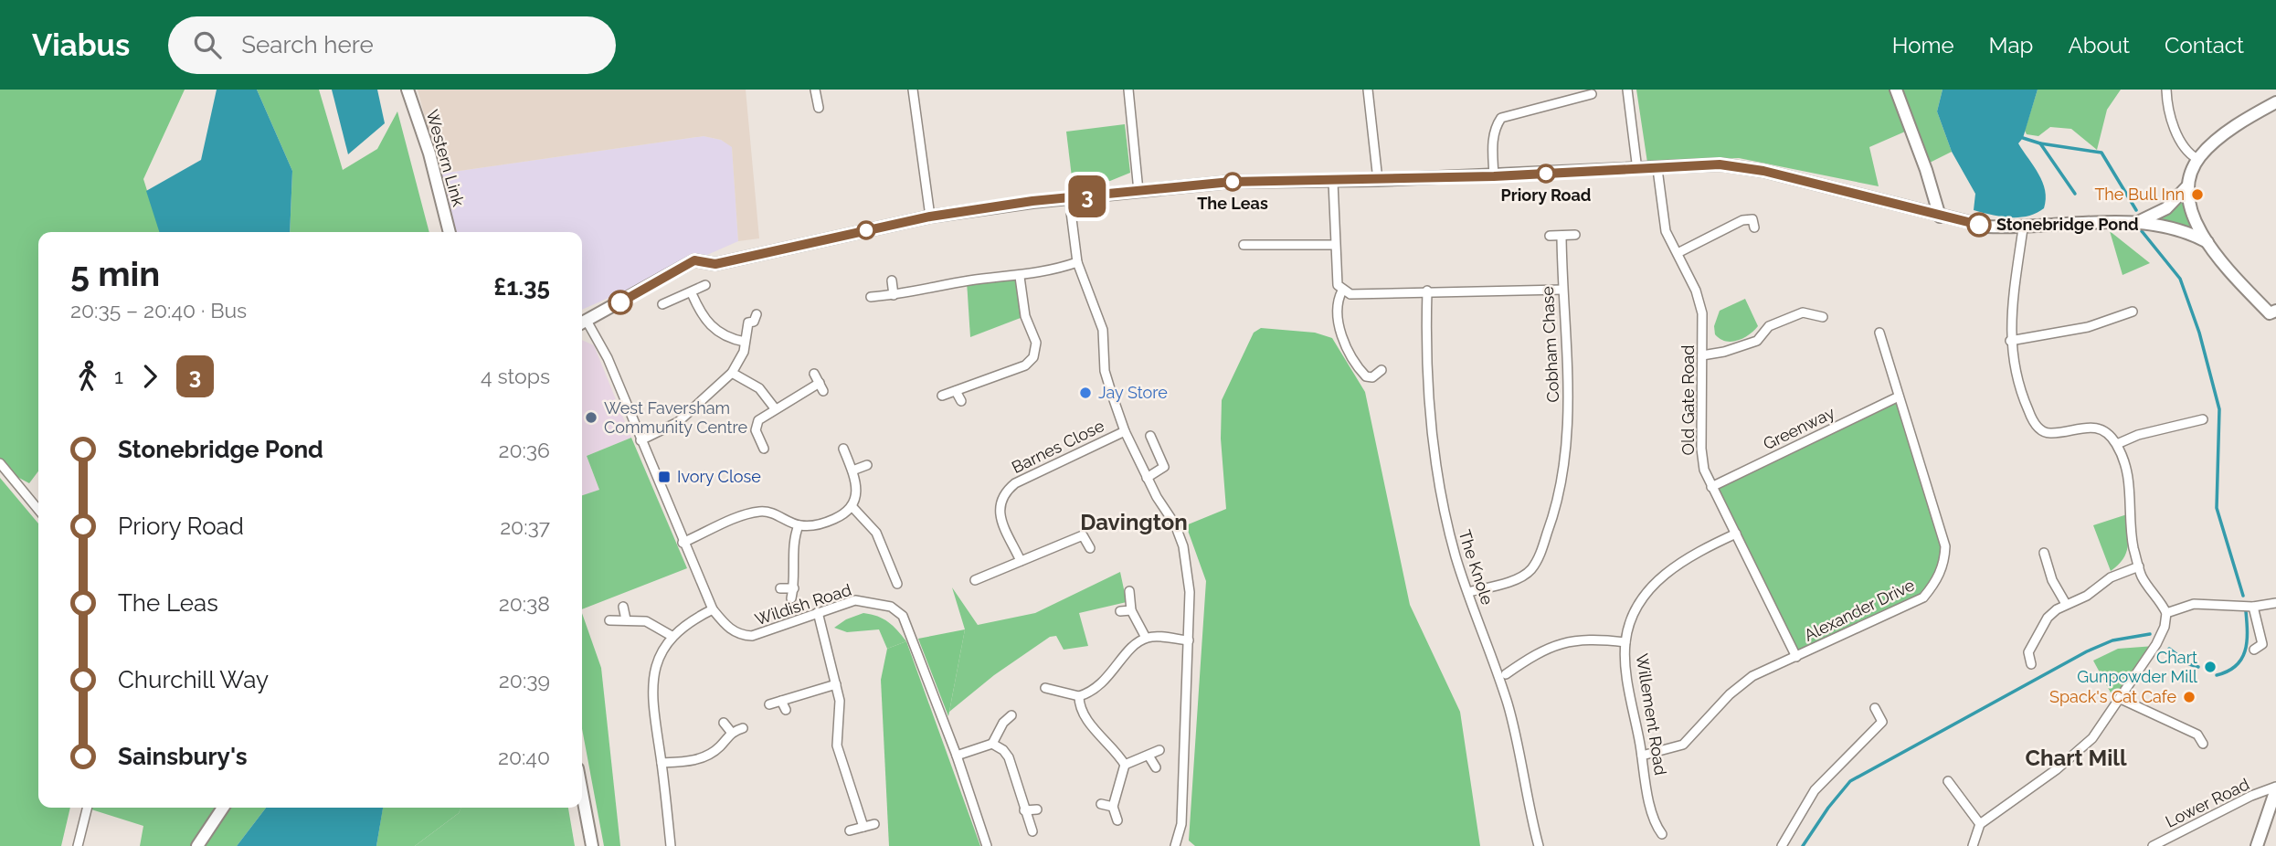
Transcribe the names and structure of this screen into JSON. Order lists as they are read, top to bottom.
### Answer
{
  "streets": {
    "street": [
      "Western Link",
      "Cobham Chase",
      "Old Gate Road",
      "Greenway",
      "Barnes Close",
      "The Knole",
      "Wildish Road",
      "Alexander Drive",
      "Willement Road",
      "Lower Road"
    ]
  },
  "crossings": [
    ["Cobham Chase", "The Knole"],
    ["Old Gate Road", "Greenway"],
    ["Old Gate Road", "Alexander Drive"],
    ["Old Gate Road", "Willement Road"],
    ["Greenway", "Alexander Drive"],
    ["Alexander Drive", "Willement Road"]
  ],
  "districts": ["Davington", "Chart Mill"],
  "places": {
    "other": [
      "Priory Road",
      "The Leas",
      "The Bull Inn",
      "Stonebridge Pond",
      "Jay Store",
      "West Faversham Community Centre",
      "Chart Gunpowder Mill",
      "Spack's Cat Cafe"
    ],
    "transit": ["Ivory Close"]
  },
  "lines": ["bus line 3"],
  "page": {
    "header": "Viabus",
    "search": "Search here",
    "nav": [
      "Home",
      "Map",
      "About",
      "Contact"
    ],
    "on_map": "3",
    "heading": ["5 min", "20:35 – 20:40 · Bus", "£1.35"],
    "legs": ["1", "3", "4 stops"],
    "list": [
      {
        "name": "Stonebridge Pond",
        "value": "20:36"
      },
      {
        "name": "Priory Road",
        "value": "20:37"
      },
      {
        "name": "The Leas",
        "value": "20:38"
      },
      {
        "name": "Churchill Way",
        "value": "20:39"
      },
      {
        "name": "Sainsbury's",
        "value": "20:40"
      }
    ]
  }
}
